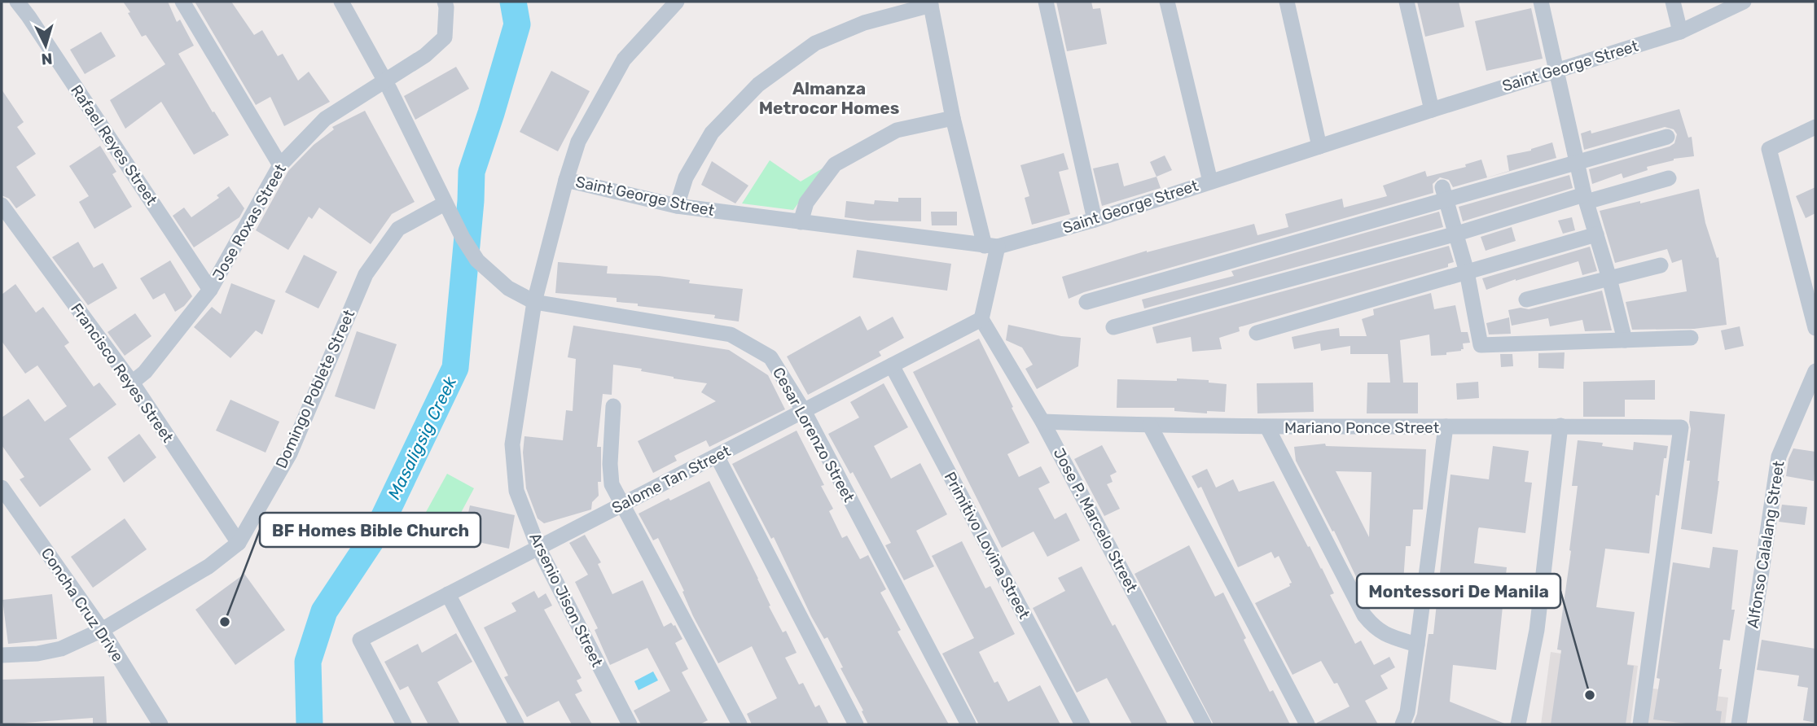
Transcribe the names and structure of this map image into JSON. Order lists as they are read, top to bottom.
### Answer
{
  "streets": {
    "street": [
      "Saint George Street",
      "Rafael Reyes Street",
      "Jose Roxas Street",
      "Francisco Reyes Street",
      "Domingo Poblete Street",
      "Mariano Ponce Street",
      "Cesar Lorenzo Street",
      "Salome Tan Street",
      "Jose P. Marcelo Street",
      "Alfonso Calalang Street",
      "Primitivo Lovina Street",
      "Arsenio Jison Street",
      "Concha Cruz Drive"
    ]
  },
  "crossings": [
    ["Saint George Street", "Arsenio Jison Street"],
    ["Rafael Reyes Street", "Jose Roxas Street"],
    ["Jose Roxas Street", "Francisco Reyes Street"],
    ["Jose Roxas Street", "Cesar Lorenzo Street"],
    ["Francisco Reyes Street", "Domingo Poblete Street"],
    ["Domingo Poblete Street", "Cesar Lorenzo Street"],
    ["Domingo Poblete Street", "Concha Cruz Drive"],
    ["Mariano Ponce Street", "Jose P. Marcelo Street"],
    ["Cesar Lorenzo Street", "Salome Tan Street"],
    ["Cesar Lorenzo Street", "Arsenio Jison Street"],
    ["Salome Tan Street", "Jose P. Marcelo Street"],
    ["Salome Tan Street", "Primitivo Lovina Street"],
    ["Salome Tan Street", "Arsenio Jison Street"]
  ],
  "districts": ["Almanza Metrocor Homes"],
  "water": ["Masaligsig Creek"],
  "places": ["BF Homes Bible Church", "Montessori De Manila"],
  "north": "bottom"
}
